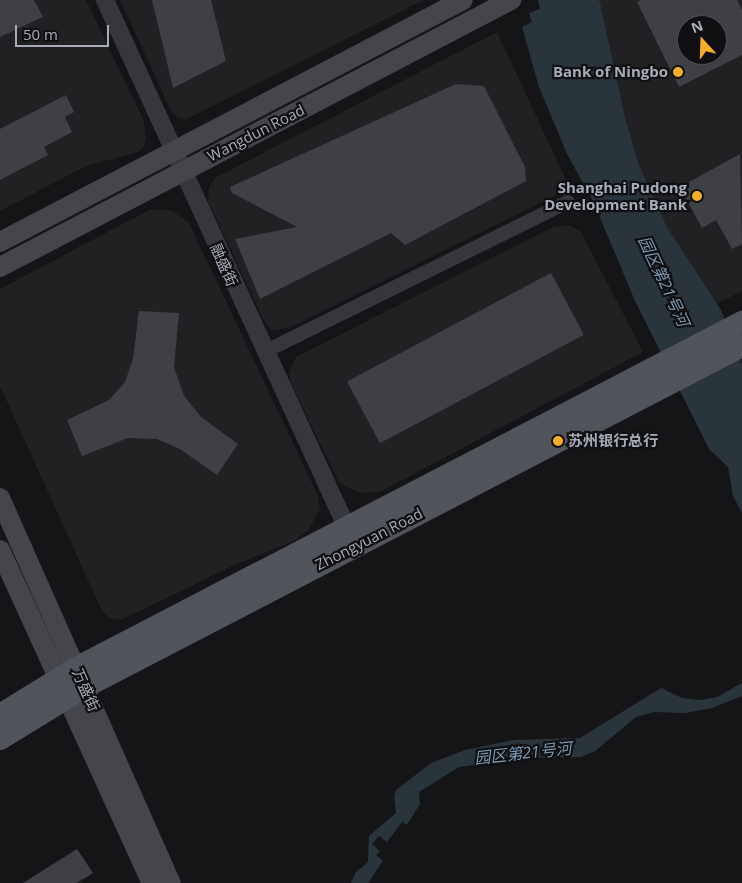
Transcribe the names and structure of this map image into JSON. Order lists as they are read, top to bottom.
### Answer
{
  "streets": {
    "main road": ["Wangdun Road", "Zhongyuan Road", "万盛街"],
    "street": ["融盛街"]
  },
  "crossings": [
    ["Wangdun Road", "融盛街"],
    ["融盛街", "Zhongyuan Road"],
    ["Zhongyuan Road", "万盛街"]
  ],
  "water": ["园区第21号河"],
  "places": ["Bank of Ningbo", "Shanghai Pudong Development Bank", "苏州银行总行"],
  "scale_bar": "50 m",
  "north": "top"
}
